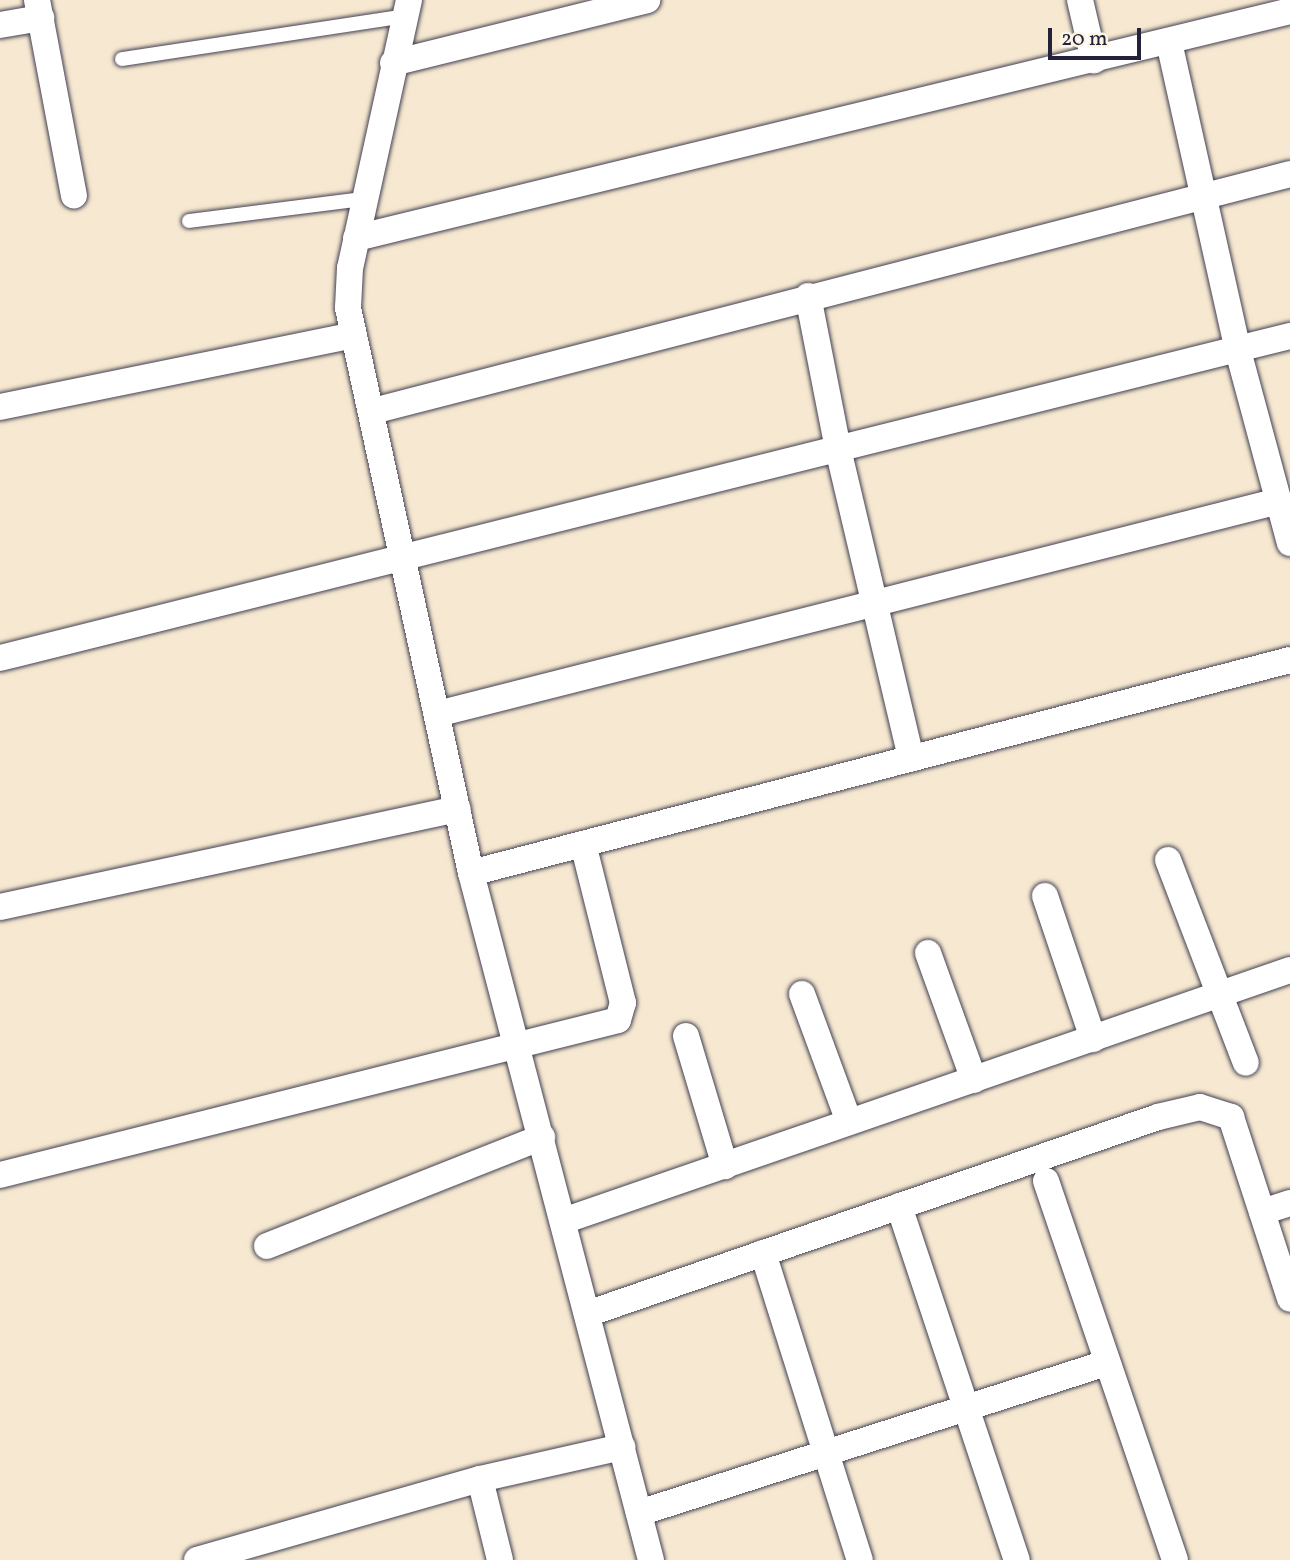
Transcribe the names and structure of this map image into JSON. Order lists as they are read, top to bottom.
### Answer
{
  "scale_bar": "20 m"
}
